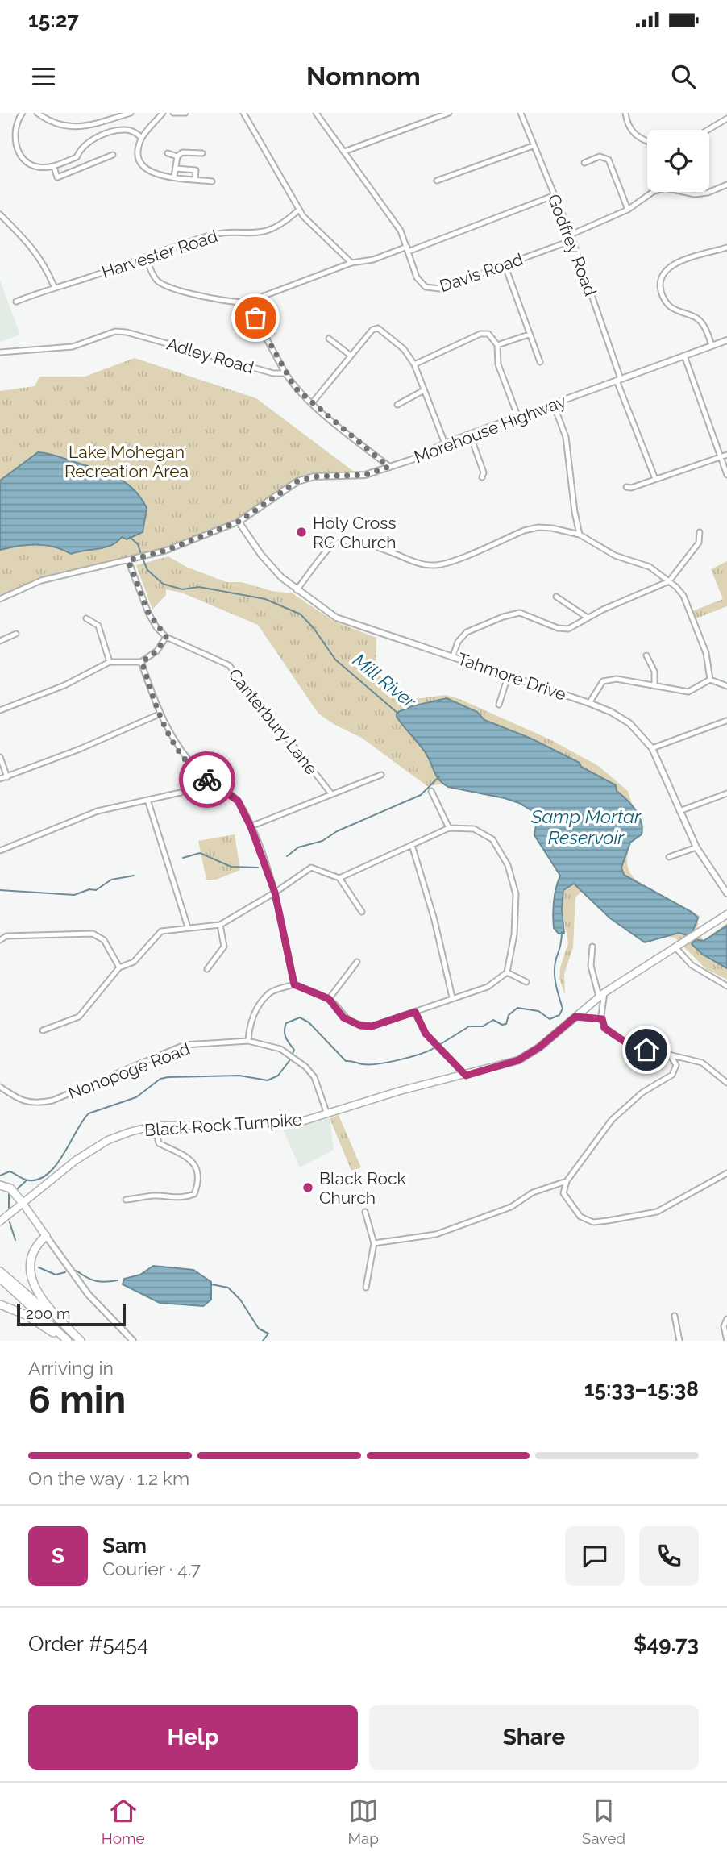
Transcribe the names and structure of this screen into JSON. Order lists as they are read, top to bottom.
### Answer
{
  "streets": {
    "main road": ["Black Rock Turnpike"],
    "street": [
      "Godfrey Road",
      "Harvester Road",
      "Davis Road",
      "Adley Road",
      "Morehouse Highway",
      "Tahmore Drive",
      "Canterbury Lane",
      "Nonopoge Road"
    ]
  },
  "crossings": [
    ["Godfrey Road", "Davis Road"],
    ["Godfrey Road", "Morehouse Highway"],
    ["Morehouse Highway", "Tahmore Drive"],
    ["Morehouse Highway", "Canterbury Lane"],
    ["Nonopoge Road", "Black Rock Turnpike"]
  ],
  "water": ["Mill River", "Samp Mortar Reservoir"],
  "parks": ["Lake Mohegan Recreation Area"],
  "places": ["Holy Cross RC Church", "Black Rock Church"],
  "scale_bar": "200 m",
  "page": {
    "status": "15:27",
    "header": "Nomnom",
    "scale": "200 m",
    "heading": ["6 min", "Arriving in", "15:33–15:38"],
    "panel": [
      "Sam",
      "Courier · 4.7",
      "Order #5454",
      "$49.73"
    ],
    "bar": "On the way · 1.2 km",
    "round": "S",
    "buttons": ["Help", "Share"],
    "tabs": ["Home", "Map", "Saved"]
  }
}
